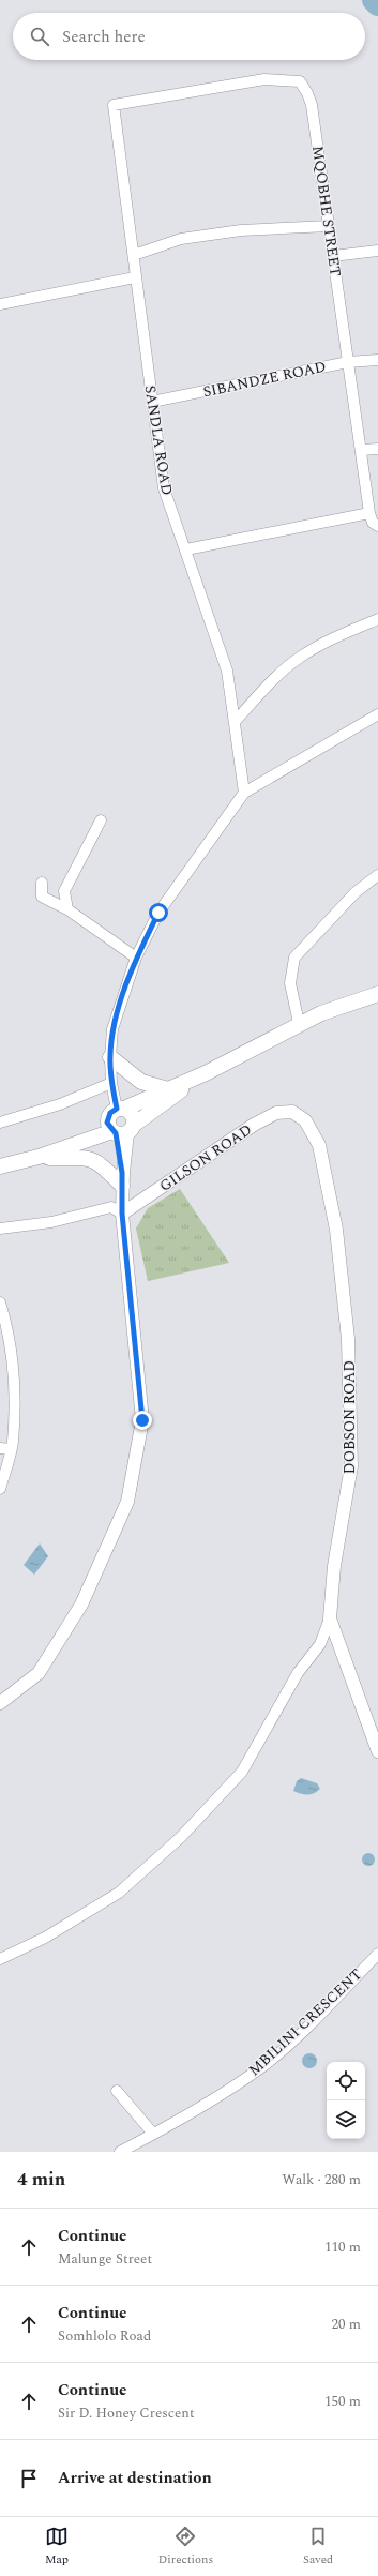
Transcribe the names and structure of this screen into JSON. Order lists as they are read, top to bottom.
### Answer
{
  "streets": {
    "street": [
      "MQOBHE STREET",
      "SIBANDZE ROAD",
      "SANDLA ROAD",
      "GILSON ROAD",
      "DOBSON ROAD",
      "MBILINI CRESCENT"
    ]
  },
  "crossings": [
    ["MQOBHE STREET", "SIBANDZE ROAD"],
    ["MQOBHE STREET", "SANDLA ROAD"],
    ["SIBANDZE ROAD", "SANDLA ROAD"],
    ["GILSON ROAD", "DOBSON ROAD"]
  ],
  "page": {
    "search": "Search here",
    "heading": ["4 min", "Walk · 280 m"],
    "list": [
      ["Continue", "Malunge Street", "110 m"],
      ["Continue", "Somhlolo Road", "20 m"],
      ["Continue", "Sir D. Honey Crescent", "150 m"],
      "Arrive at destination"
    ],
    "nav": ["Map", "Directions", "Saved"]
  }
}
